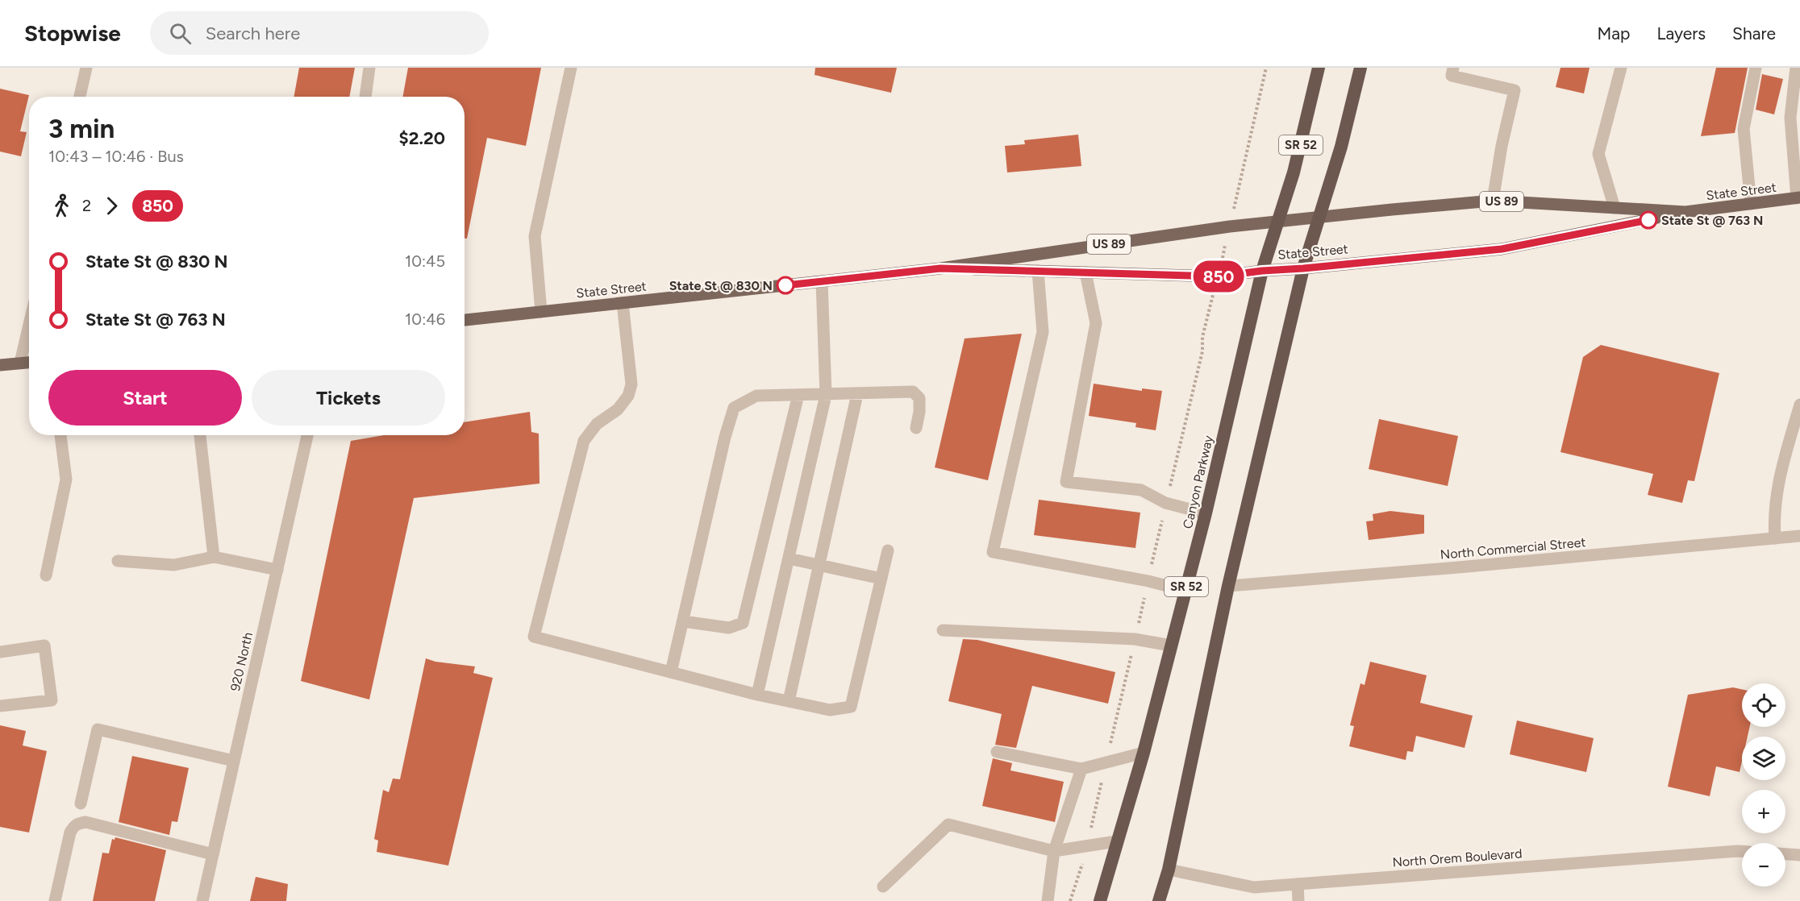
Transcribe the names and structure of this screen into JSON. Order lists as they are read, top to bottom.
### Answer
{
  "streets": {
    "highway": ["SR 52", "Canyon Parkway"],
    "main road": ["State Street", "US 89"],
    "street": ["North Commercial Street", "920 North", "North Orem Boulevard"]
  },
  "crossings": [
    ["SR 52", "State Street"],
    ["SR 52", "North Commercial Street"],
    ["SR 52", "North Orem Boulevard"],
    ["State Street", "Canyon Parkway"]
  ],
  "places": ["State St @ 763 N", "State St @ 830 N"],
  "lines": ["bus line 850"],
  "page": {
    "header": "Stopwise",
    "search": "Search here",
    "nav": ["Map", "Layers", "Share"],
    "on_map": "850",
    "heading": ["3 min", "10:43 – 10:46 · Bus", "$2.20"],
    "legs": ["2", "850"],
    "list": [
      {
        "name": "State St @ 830 N",
        "value": "10:45"
      },
      {
        "name": "State St @ 763 N",
        "value": "10:46"
      }
    ],
    "buttons": ["Start", "Tickets"],
    "map_buttons": ["+", "−"]
  }
}
